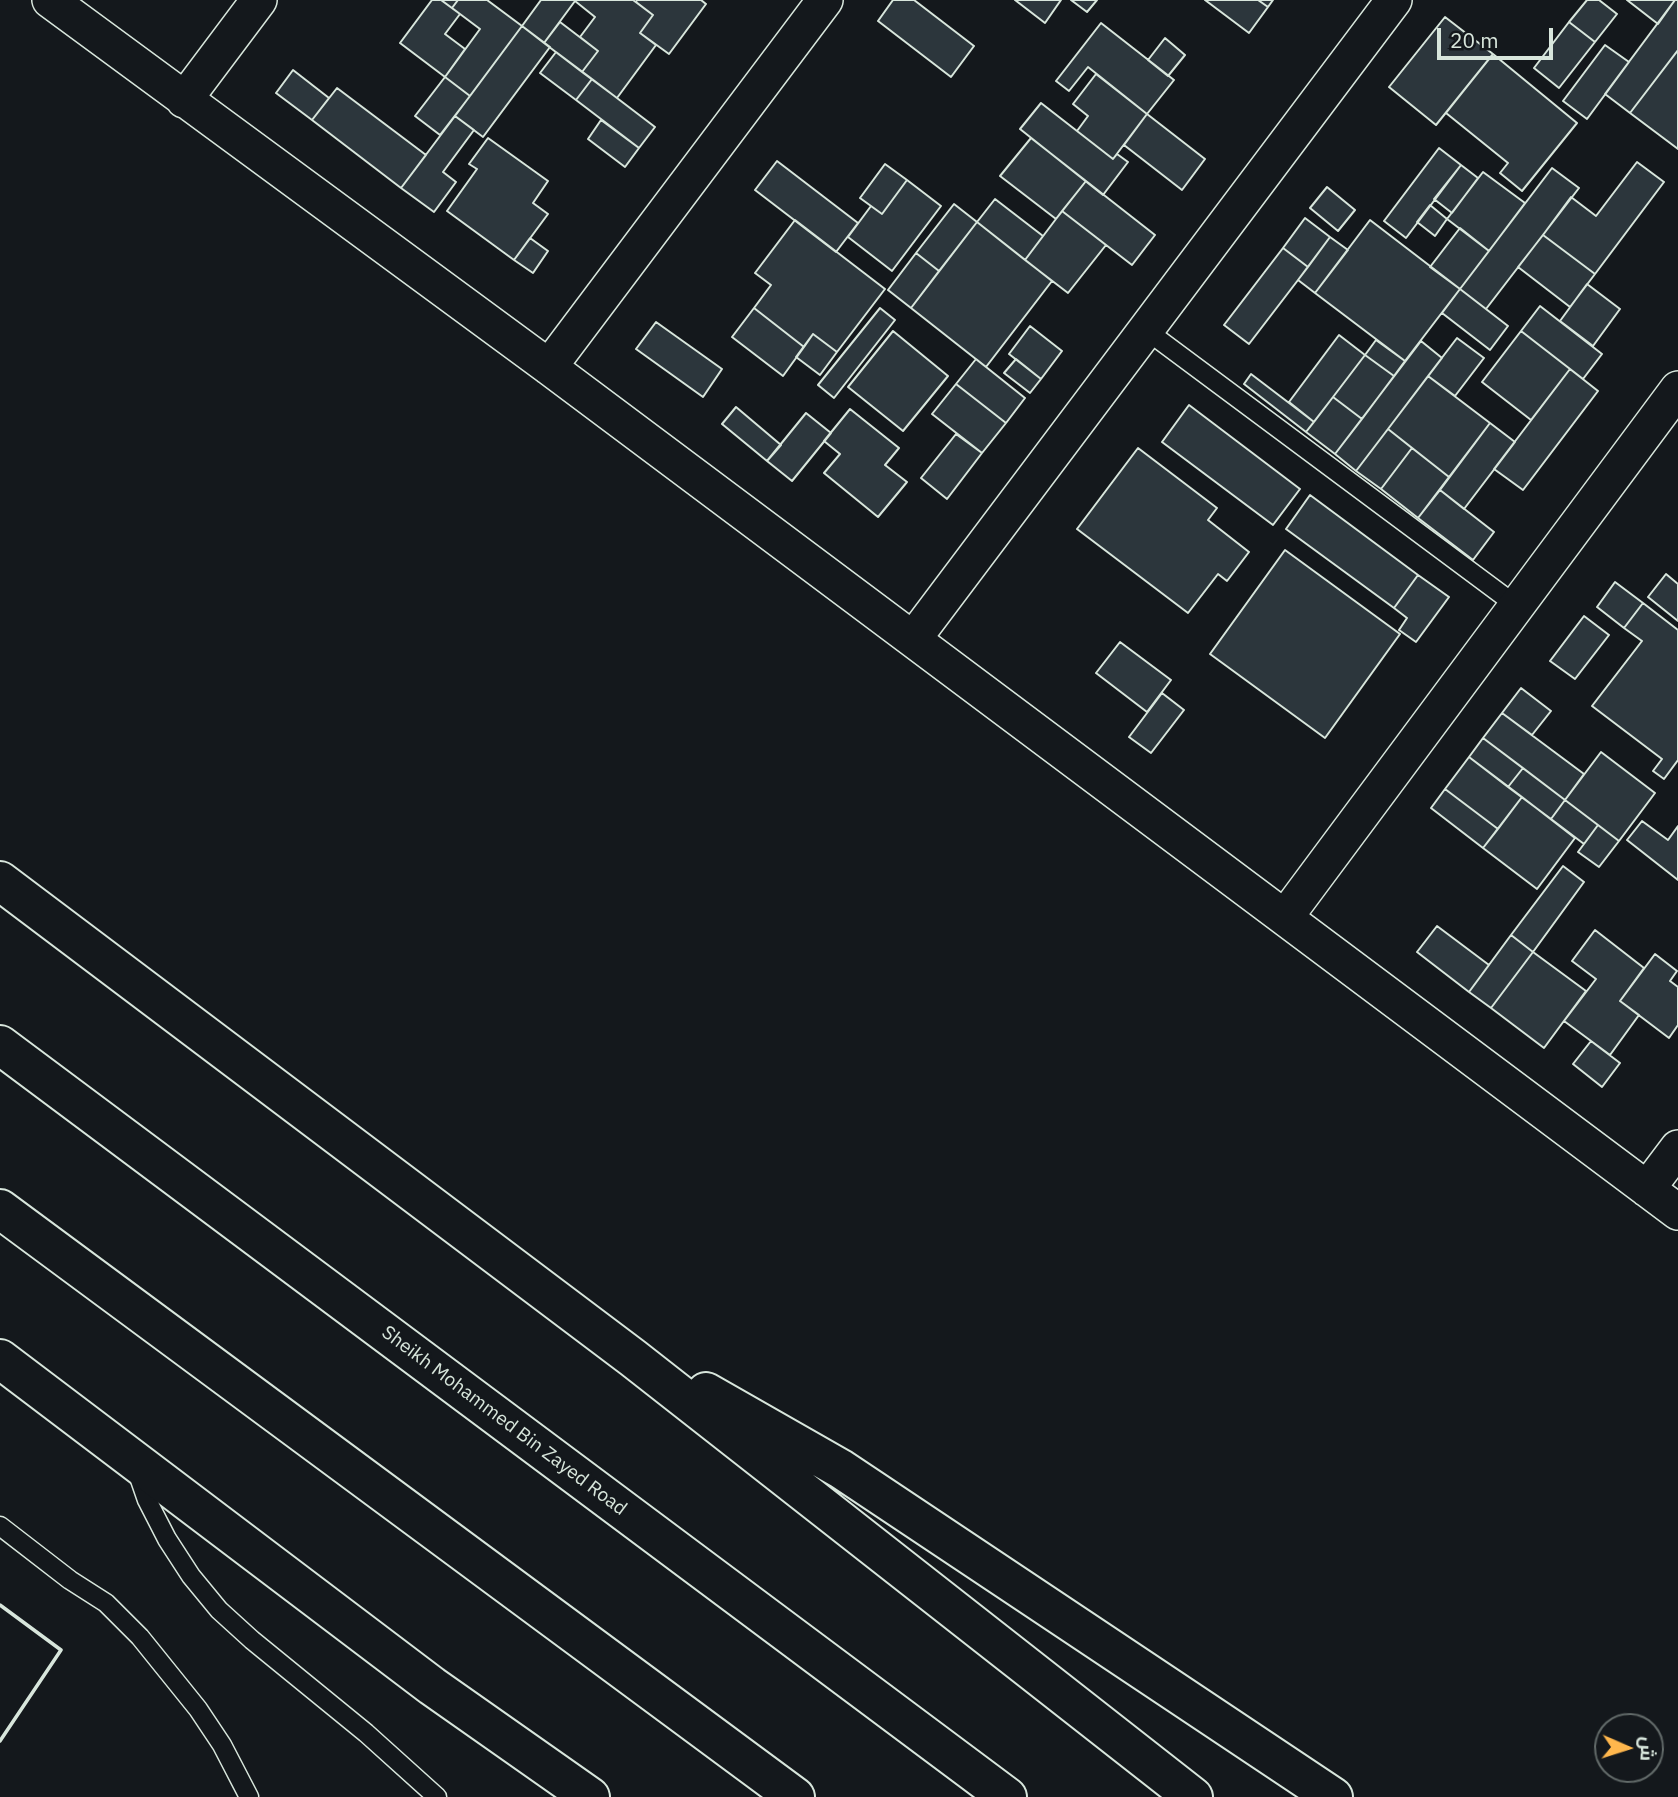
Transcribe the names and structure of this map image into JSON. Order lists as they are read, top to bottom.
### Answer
{
  "streets": {
    "highway": ["Sheikh Mohammed Bin Zayed Road"]
  },
  "scale_bar": "20 m",
  "north": "right"
}
